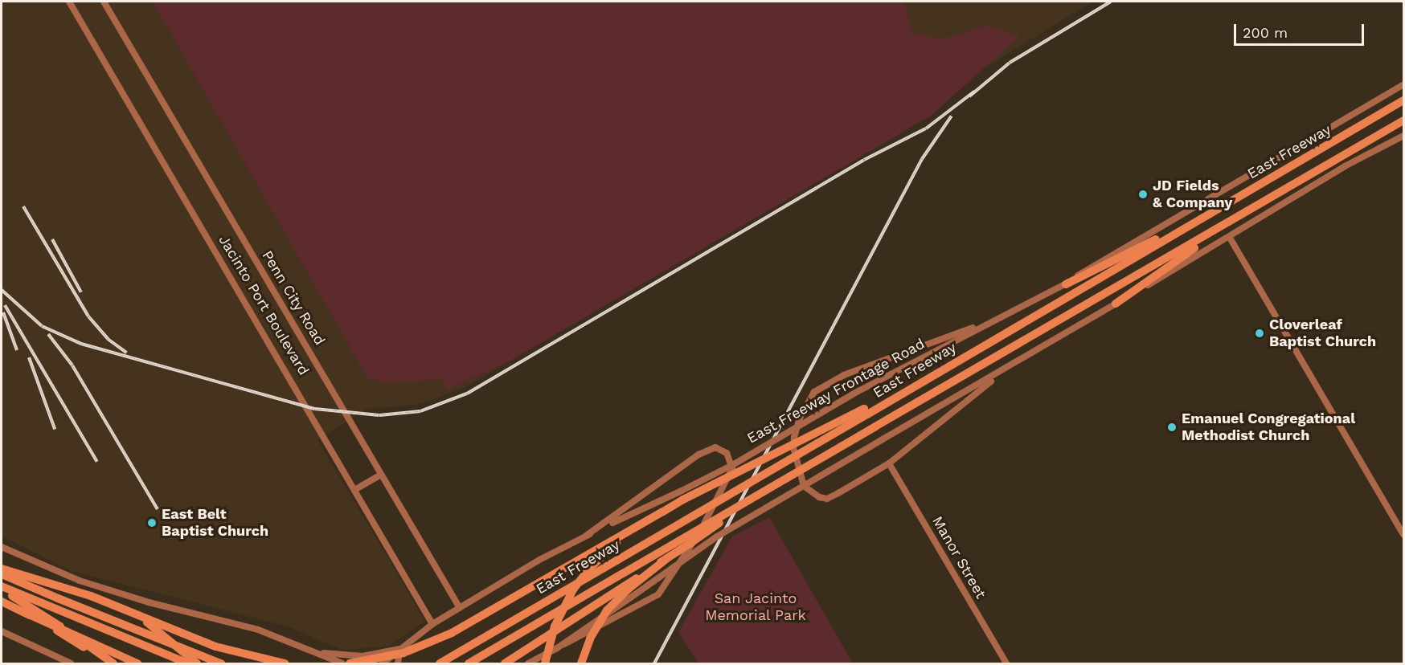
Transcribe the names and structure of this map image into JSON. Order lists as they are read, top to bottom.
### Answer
{
  "streets": {
    "highway": ["East Freeway"],
    "main road": [
      "Penn City Road",
      "Jacinto Port Boulevard",
      "East Freeway Frontage Road",
      "Manor Street"
    ]
  },
  "crossings": [
    ["Penn City Road", "East Freeway Frontage Road"],
    ["Jacinto Port Boulevard", "East Freeway Frontage Road"]
  ],
  "parks": ["San Jacinto Memorial Park"],
  "places": [
    "JD Fields & Company",
    "Cloverleaf Baptist Church",
    "Emanuel Congregational Methodist Church",
    "East Belt Baptist Church"
  ],
  "scale_bar": "200 m"
}
